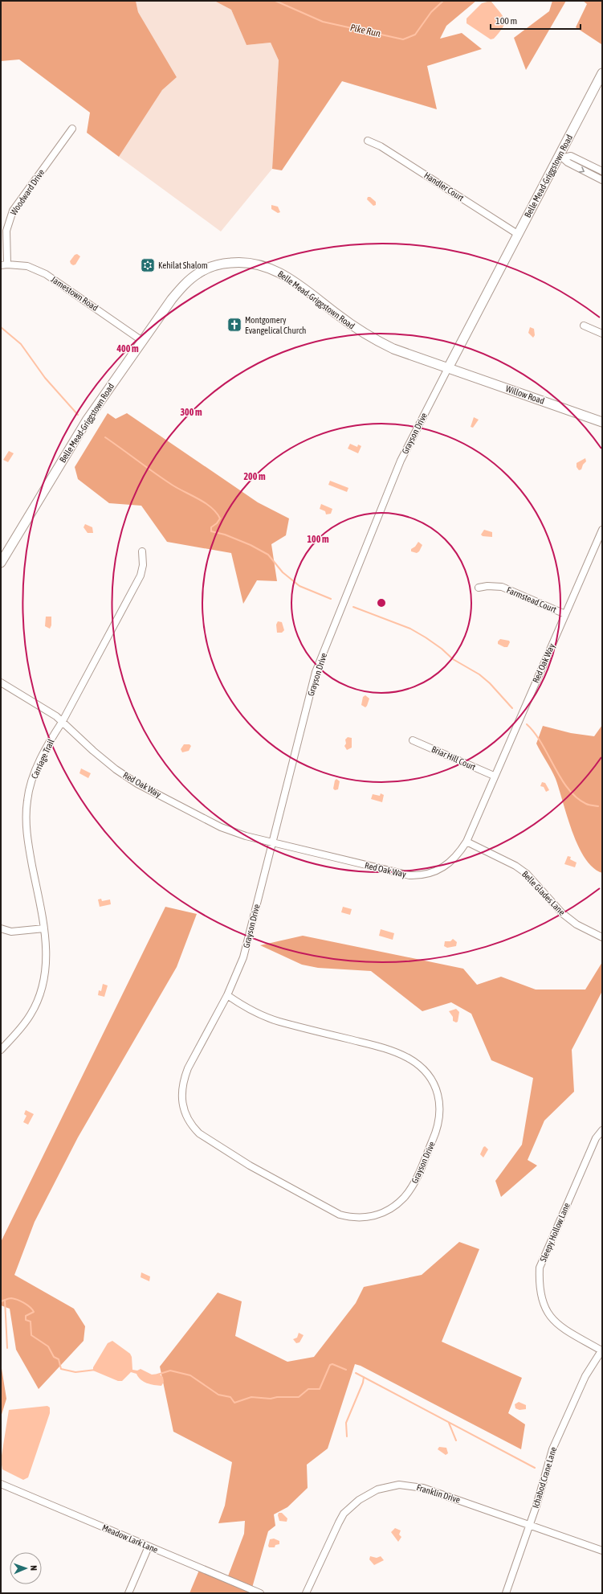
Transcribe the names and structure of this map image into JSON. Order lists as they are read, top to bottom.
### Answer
{
  "streets": {
    "street": [
      "Belle Mead-Griggstown Road",
      "Handler Court",
      "Woodward Drive",
      "Jamestown Road",
      "Willow Road",
      "Grayson Drive",
      "Farmstead Court",
      "Red Oak Way",
      "Briar Hill Court",
      "Carriage Trail",
      "Belle Glades Lane",
      "Sleepy Hollow Lane",
      "Ichabod Crane Lane",
      "Franklin Drive",
      "Meadow Lark Lane"
    ]
  },
  "crossings": [
    ["Belle Mead-Griggstown Road", "Handler Court"],
    ["Belle Mead-Griggstown Road", "Jamestown Road"],
    ["Belle Mead-Griggstown Road", "Willow Road"],
    ["Belle Mead-Griggstown Road", "Grayson Drive"],
    ["Woodward Drive", "Jamestown Road"],
    ["Willow Road", "Grayson Drive"],
    ["Grayson Drive", "Red Oak Way"],
    ["Farmstead Court", "Red Oak Way"],
    ["Red Oak Way", "Briar Hill Court"],
    ["Red Oak Way", "Carriage Trail"],
    ["Red Oak Way", "Belle Glades Lane"],
    ["Sleepy Hollow Lane", "Ichabod Crane Lane"],
    ["Ichabod Crane Lane", "Franklin Drive"]
  ],
  "water": ["Pike Run"],
  "places": {
    "synagogue": ["Kehilat Shalom"],
    "church": ["Montgomery Evangelical Church"]
  },
  "scale_bar": "100 m",
  "north": "right",
  "rings": [
    "400 m",
    "300 m",
    "200 m",
    "100 m"
  ]
}
